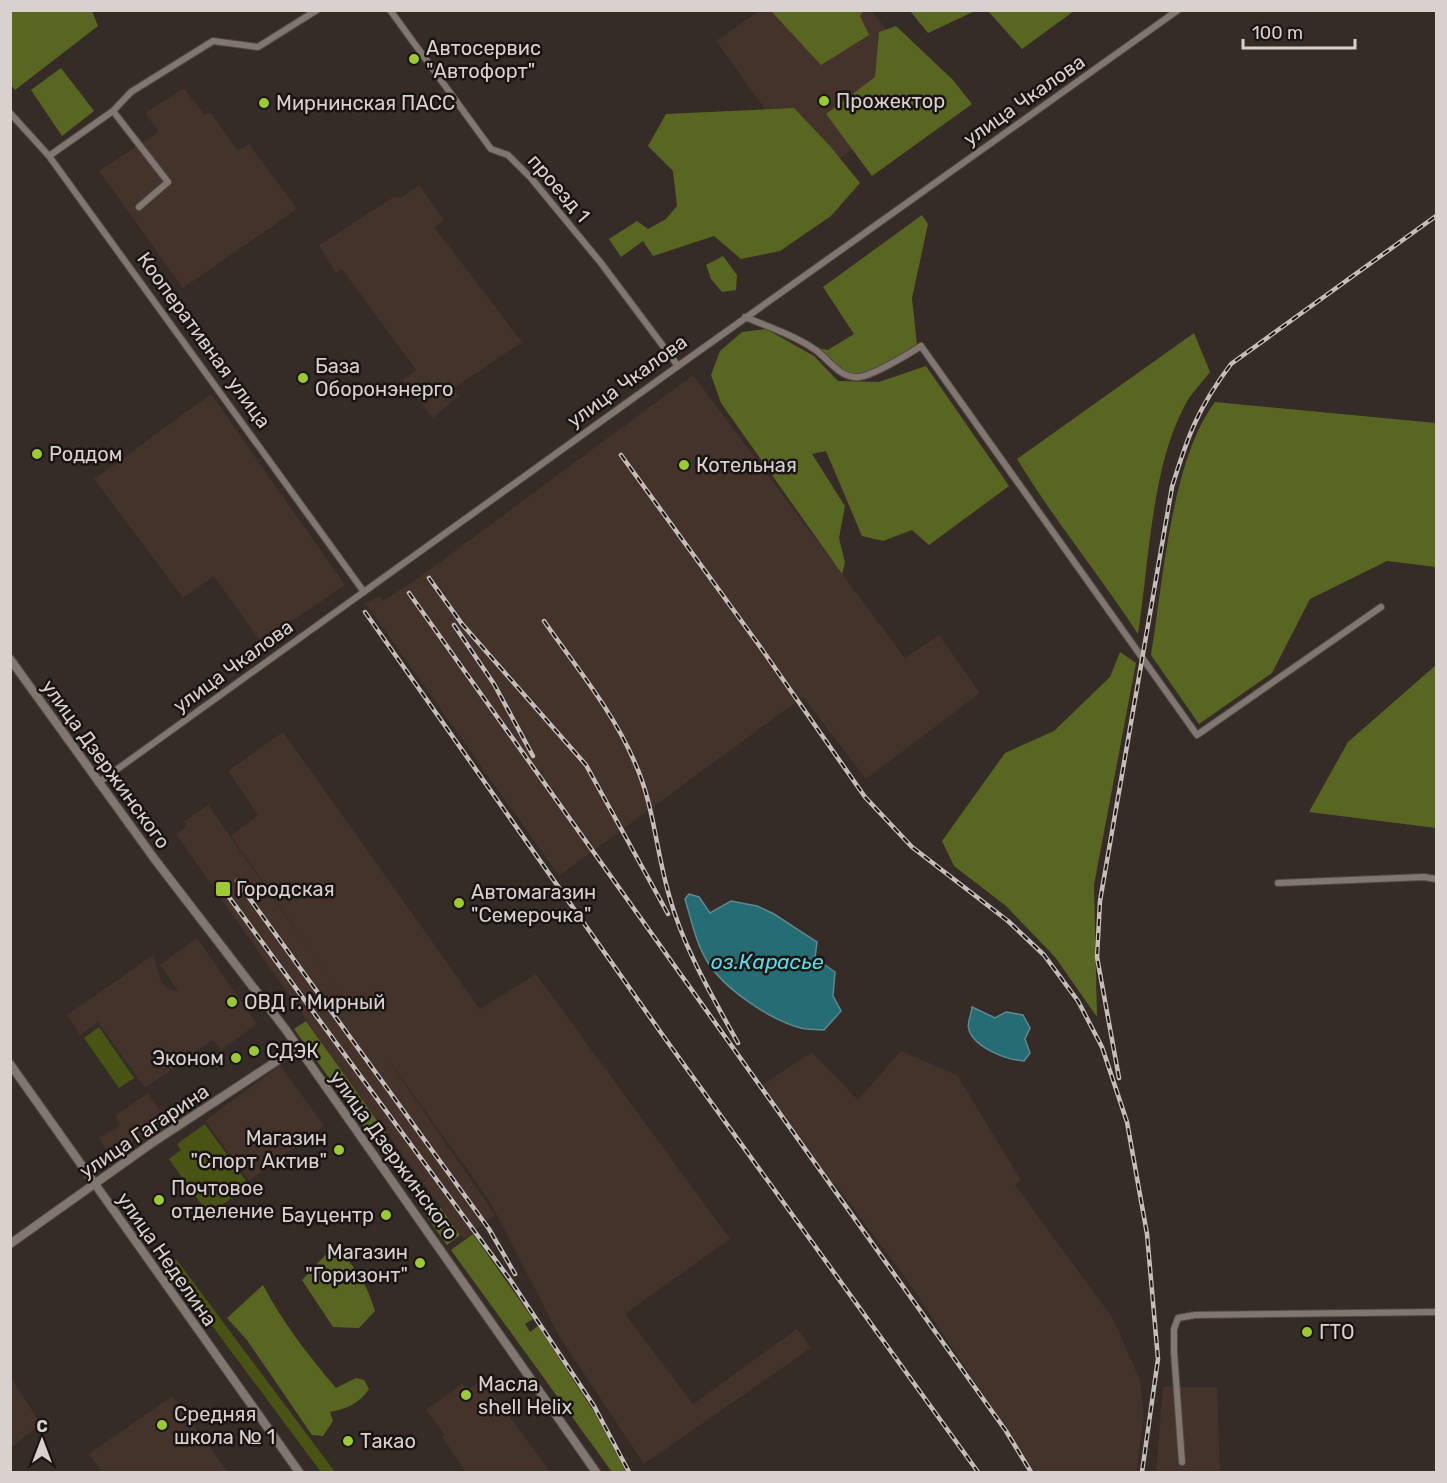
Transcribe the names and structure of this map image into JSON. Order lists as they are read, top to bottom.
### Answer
{
  "streets": {
    "street": [
      "улица Чкалова",
      "проезд 1",
      "Кооперативная улица",
      "улица Дзержинского",
      "улица Гагарина",
      "улица Неделина"
    ]
  },
  "crossings": [
    ["улица Чкалова", "проезд 1"],
    ["улица Чкалова", "Кооперативная улица"],
    ["улица Чкалова", "улица Дзержинского"],
    ["улица Дзержинского", "улица Гагарина"],
    ["улица Гагарина", "улица Неделина"]
  ],
  "water": ["оз.Карасье"],
  "places": {
    "other": [
      "Автосервис \"Автофорт\"",
      "Прожектор",
      "Мирнинская ПАСС",
      "База Оборонэнерго",
      "Роддом",
      "Котельная",
      "Автомагазин \"Семерочка\"",
      "ОВД г. Мирный",
      "СДЭК",
      "Эконом",
      "Магазин \"Спорт Актив\"",
      "Почтовое отделение",
      "Бауцентр",
      "Магазин \"Горизонт\"",
      "ГТО",
      "Масла shell Helix",
      "Средняя школа № 1",
      "Такао"
    ],
    "transit": ["Городская"]
  },
  "scale_bar": "100 m",
  "north": "top"
}
